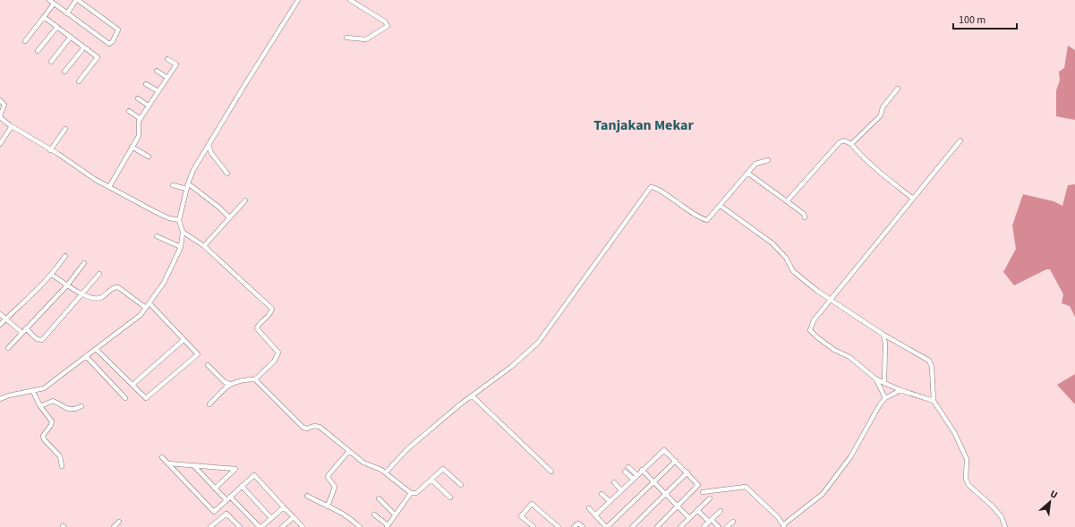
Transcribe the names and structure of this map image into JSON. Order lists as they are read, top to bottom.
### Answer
{
  "districts": ["Tanjakan Mekar"],
  "scale_bar": "100 m",
  "north": "top right"
}
